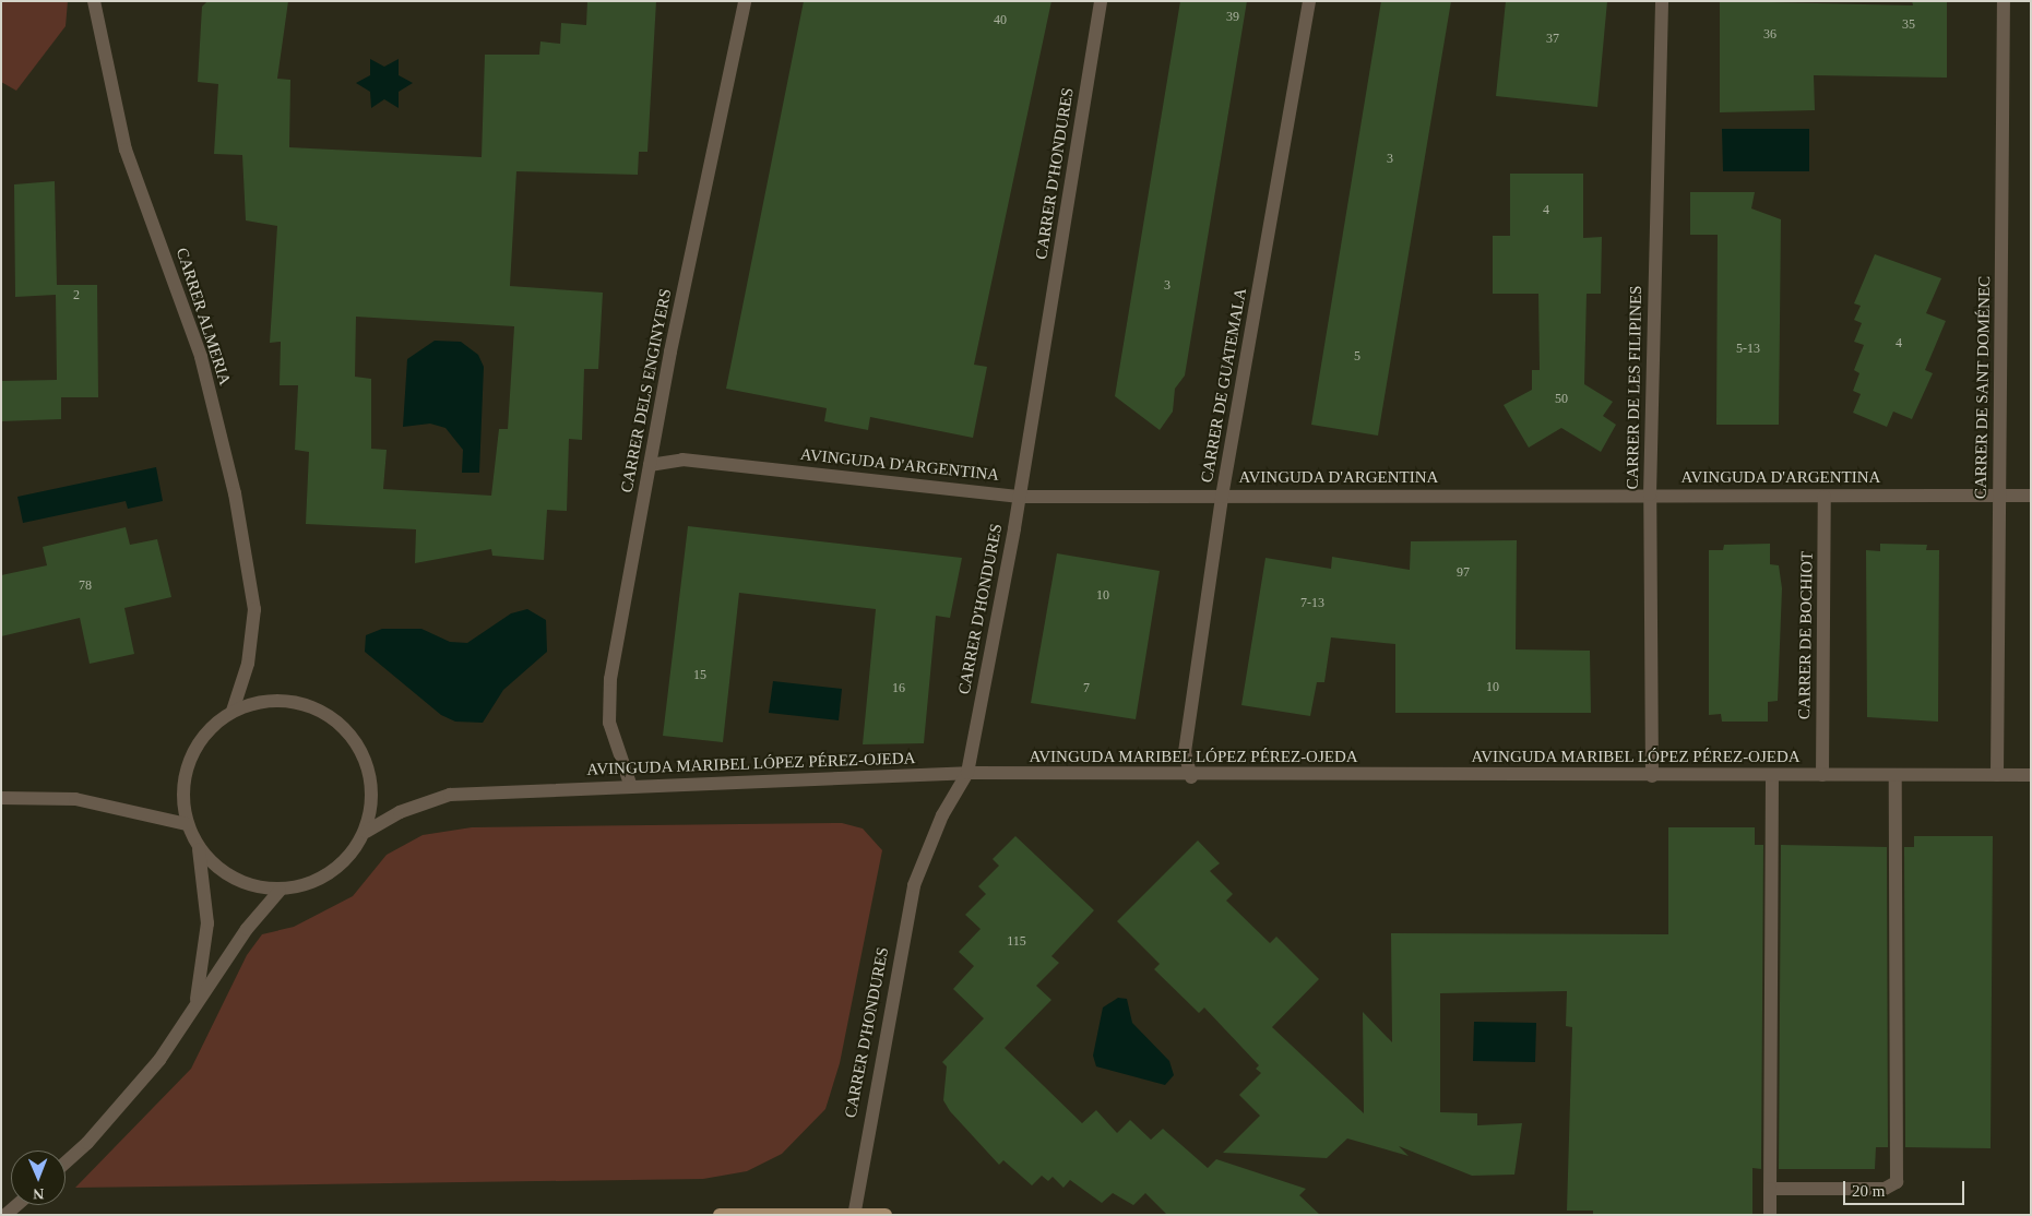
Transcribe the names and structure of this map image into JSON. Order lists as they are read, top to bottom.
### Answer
{
  "streets": {
    "street": [
      "CARRER D'HONDURES",
      "CARRER ALMERIA",
      "CARRER DE GUATEMALA",
      "CARRER DE LES FILIPINES",
      "CARRER DE SANT DOMÉNEC",
      "CARRER DELS ENGINYERS",
      "AVINGUDA D'ARGENTINA",
      "CARRER DE BOCHIOT",
      "AVINGUDA MARIBEL LÓPEZ PÉREZ-OJEDA"
    ]
  },
  "crossings": [
    ["CARRER D'HONDURES", "AVINGUDA D'ARGENTINA"],
    ["CARRER D'HONDURES", "AVINGUDA MARIBEL LÓPEZ PÉREZ-OJEDA"],
    ["CARRER ALMERIA", "AVINGUDA MARIBEL LÓPEZ PÉREZ-OJEDA"],
    ["CARRER DE GUATEMALA", "AVINGUDA D'ARGENTINA"],
    ["CARRER DE GUATEMALA", "AVINGUDA MARIBEL LÓPEZ PÉREZ-OJEDA"],
    ["CARRER DE LES FILIPINES", "AVINGUDA D'ARGENTINA"],
    ["CARRER DE LES FILIPINES", "AVINGUDA MARIBEL LÓPEZ PÉREZ-OJEDA"],
    ["CARRER DE SANT DOMÉNEC", "AVINGUDA D'ARGENTINA"],
    ["CARRER DE SANT DOMÉNEC", "AVINGUDA MARIBEL LÓPEZ PÉREZ-OJEDA"],
    ["CARRER DELS ENGINYERS", "AVINGUDA D'ARGENTINA"],
    ["CARRER DELS ENGINYERS", "AVINGUDA MARIBEL LÓPEZ PÉREZ-OJEDA"],
    ["AVINGUDA D'ARGENTINA", "CARRER DE BOCHIOT"],
    ["CARRER DE BOCHIOT", "AVINGUDA MARIBEL LÓPEZ PÉREZ-OJEDA"]
  ],
  "house_numbers": [
    "39",
    "40",
    "35",
    "36",
    "37",
    "3",
    "4",
    "3",
    "2",
    "4",
    "5-13",
    "5",
    "50",
    "97",
    "78",
    "10",
    "7-13",
    "15",
    "10",
    "16",
    "7",
    "115"
  ],
  "scale_bar": "20 m",
  "north": "bottom"
}
